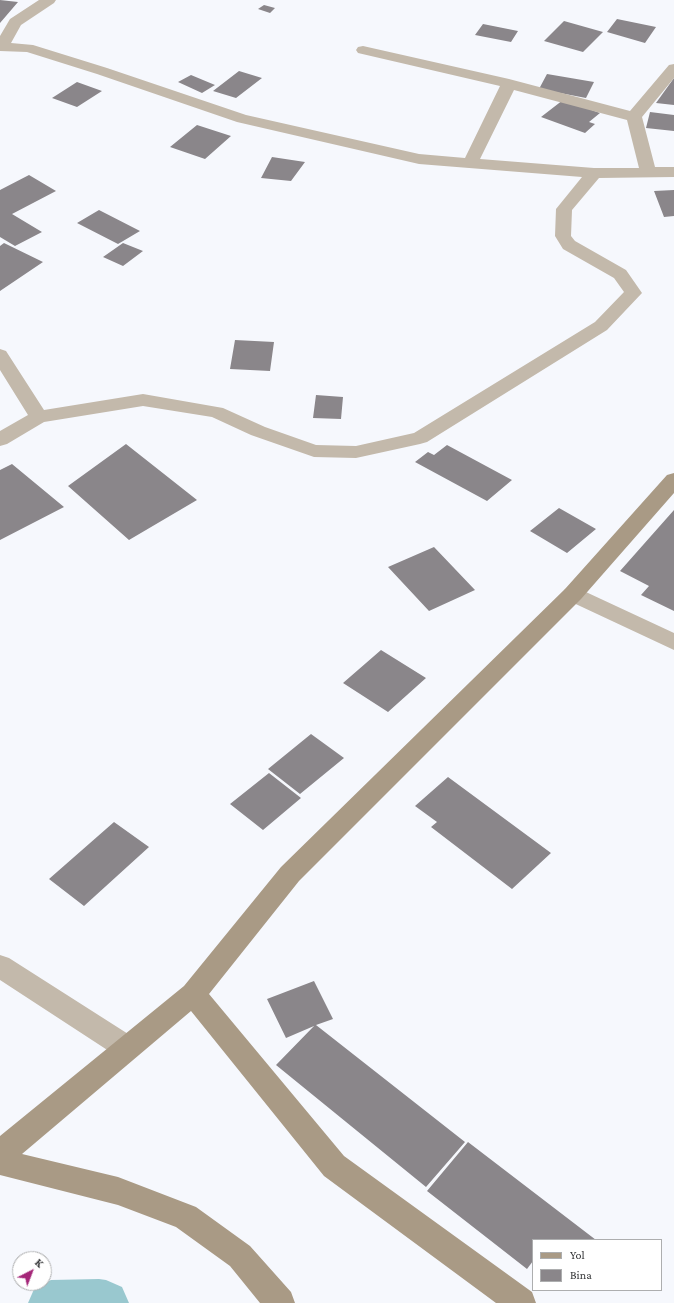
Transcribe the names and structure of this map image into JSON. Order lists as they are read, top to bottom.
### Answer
{
  "legend": ["Yol", "Bina"],
  "north": "top right"
}
